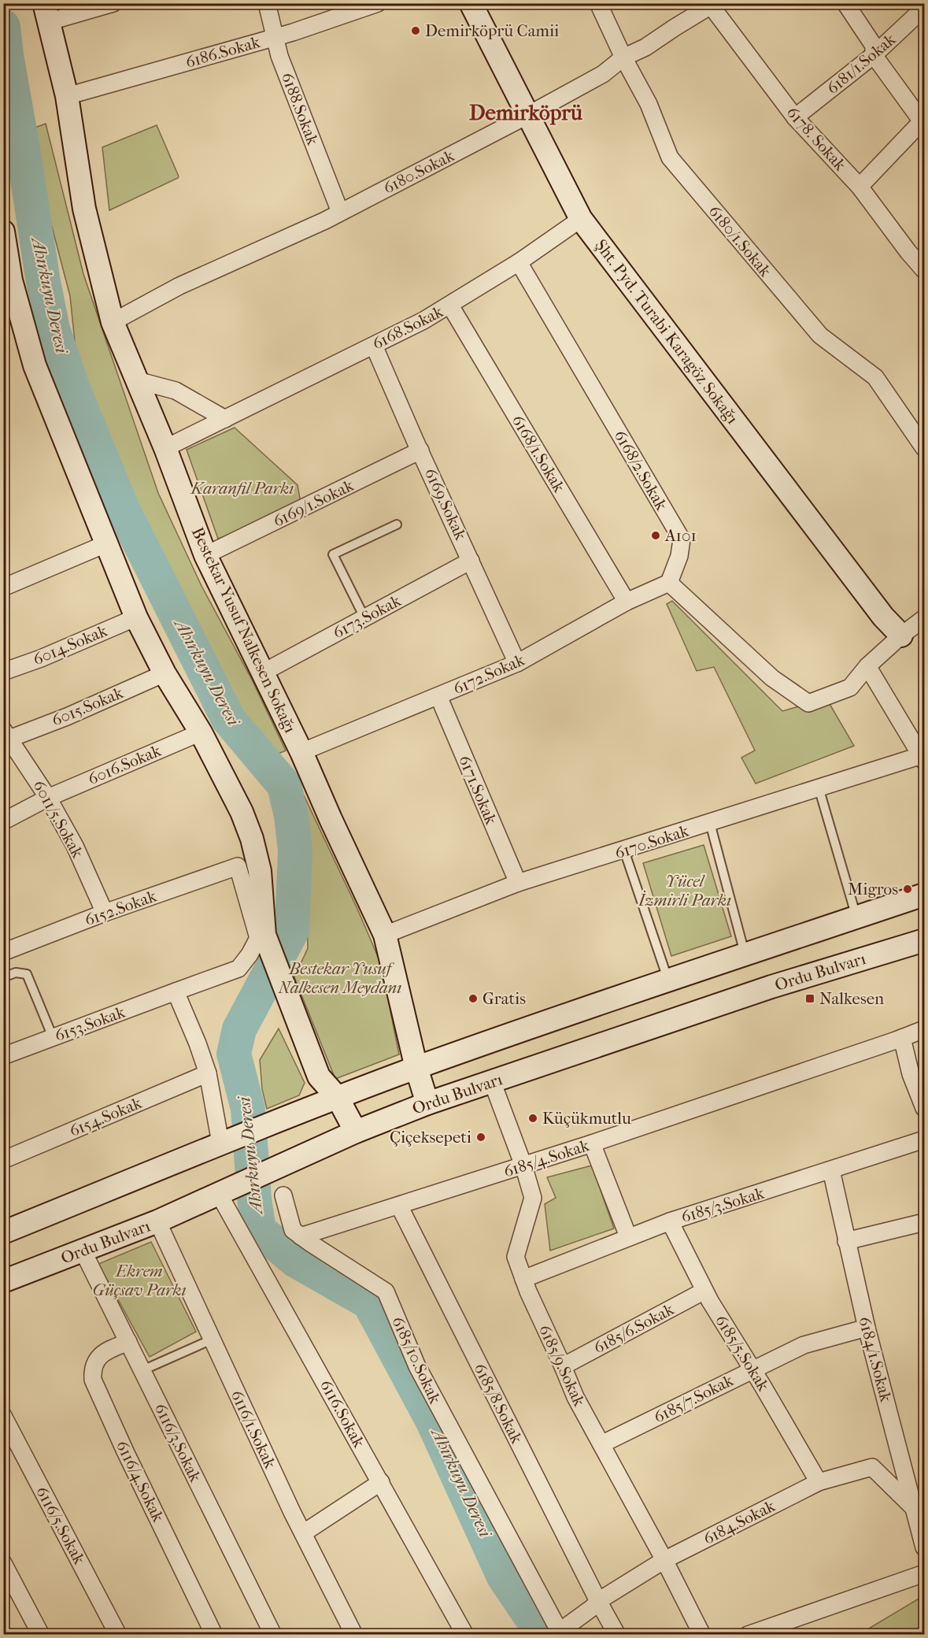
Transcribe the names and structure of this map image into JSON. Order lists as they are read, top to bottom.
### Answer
{
  "streets": {
    "main road": ["Şht. Pyd. Turabi Karagöz Sokağı", "Bestekar Yusuf Nalkesen Sokağı", "Ordu Bulvarı"],
    "street": [
      "6186.Sokak",
      "6181/1.Sokak",
      "6188.Sokak",
      "6178. Sokak",
      "6180.Sokak",
      "6180/1.Sokak",
      "6168.Sokak",
      "6168/1.Sokak",
      "6168/2.Sokak",
      "6169/1.Sokak",
      "6169.Sokak",
      "6173.Sokak",
      "6014.Sokak",
      "6172.Sokak",
      "6015.Sokak",
      "6016.Sokak",
      "6171.Sokak",
      "6011/5.Sokak",
      "6170.Sokak",
      "6152.Sokak",
      "6153.Sokak",
      "6154.Sokak",
      "6185/4.Sokak",
      "6185/3.Sokak",
      "6185/6.Sokak",
      "6185/5.Sokak",
      "6184/1.Sokak",
      "6185/10.Sokak",
      "6185/9.Sokak",
      "6185/7.Sokak",
      "6185/8.Sokak",
      "6116.Sokak",
      "6116/1.Sokak",
      "6116/3.Sokak",
      "6116/4.Sokak",
      "6184.Sokak",
      "6116/5.Sokak"
    ]
  },
  "crossings": [
    ["6186.Sokak", "6188.Sokak"],
    ["6186.Sokak", "Bestekar Yusuf Nalkesen Sokağı"],
    ["6181/1.Sokak", "6178. Sokak"],
    ["6188.Sokak", "6180.Sokak"],
    ["6178. Sokak", "6180.Sokak"],
    ["6180.Sokak", "6180/1.Sokak"],
    ["6180.Sokak", "Şht. Pyd. Turabi Karagöz Sokağı"],
    ["6180.Sokak", "Bestekar Yusuf Nalkesen Sokağı"],
    ["6168.Sokak", "Şht. Pyd. Turabi Karagöz Sokağı"],
    ["6168.Sokak", "6168/1.Sokak"],
    ["6168.Sokak", "6168/2.Sokak"],
    ["6168.Sokak", "6169.Sokak"],
    ["6168.Sokak", "Bestekar Yusuf Nalkesen Sokağı"],
    ["6168/1.Sokak", "6172.Sokak"],
    ["6168/2.Sokak", "6172.Sokak"],
    ["6169/1.Sokak", "6169.Sokak"],
    ["6169/1.Sokak", "Bestekar Yusuf Nalkesen Sokağı"],
    ["6169.Sokak", "6173.Sokak"],
    ["6169.Sokak", "6172.Sokak"],
    ["6173.Sokak", "Bestekar Yusuf Nalkesen Sokağı"],
    ["Bestekar Yusuf Nalkesen Sokağı", "6172.Sokak"],
    ["Bestekar Yusuf Nalkesen Sokağı", "6170.Sokak"],
    ["Bestekar Yusuf Nalkesen Sokağı", "Ordu Bulvarı"],
    ["6172.Sokak", "6171.Sokak"],
    ["6015.Sokak", "6011/5.Sokak"],
    ["6016.Sokak", "6011/5.Sokak"],
    ["6171.Sokak", "6170.Sokak"],
    ["6011/5.Sokak", "6152.Sokak"],
    ["6152.Sokak", "6153.Sokak"],
    ["Ordu Bulvarı", "6185/9.Sokak"],
    ["Ordu Bulvarı", "6116.Sokak"],
    ["Ordu Bulvarı", "6116/1.Sokak"],
    ["Ordu Bulvarı", "6116/3.Sokak"],
    ["6185/4.Sokak", "6185/10.Sokak"],
    ["6185/4.Sokak", "6185/9.Sokak"],
    ["6185/4.Sokak", "6185/8.Sokak"],
    ["6185/3.Sokak", "6185/5.Sokak"],
    ["6185/3.Sokak", "6184/1.Sokak"],
    ["6185/3.Sokak", "6185/9.Sokak"],
    ["6185/6.Sokak", "6185/5.Sokak"],
    ["6185/6.Sokak", "6185/9.Sokak"],
    ["6185/5.Sokak", "6185/7.Sokak"],
    ["6185/5.Sokak", "6184.Sokak"],
    ["6184/1.Sokak", "6185/7.Sokak"],
    ["6184/1.Sokak", "6184.Sokak"],
    ["6185/10.Sokak", "6184.Sokak"],
    ["6185/9.Sokak", "6185/7.Sokak"],
    ["6185/9.Sokak", "6184.Sokak"],
    ["6185/8.Sokak", "6184.Sokak"],
    ["6116/3.Sokak", "6116/4.Sokak"]
  ],
  "districts": ["Demirköprü"],
  "water": ["Ahırkuyu Deresi"],
  "parks": [
    "Karanfil Parkı",
    "Yücel İzmirli Parkı",
    "Bestekar Yusuf Nalkesen Meydanı",
    "Ekrem Güçsav Parkı"
  ],
  "places": {
    "other": [
      "Demirköprü Camii",
      "A101",
      "Migros",
      "Gratis",
      "Küçükmutlu",
      "Çiçeksepeti"
    ],
    "transit": ["Nalkesen"]
  }
}
